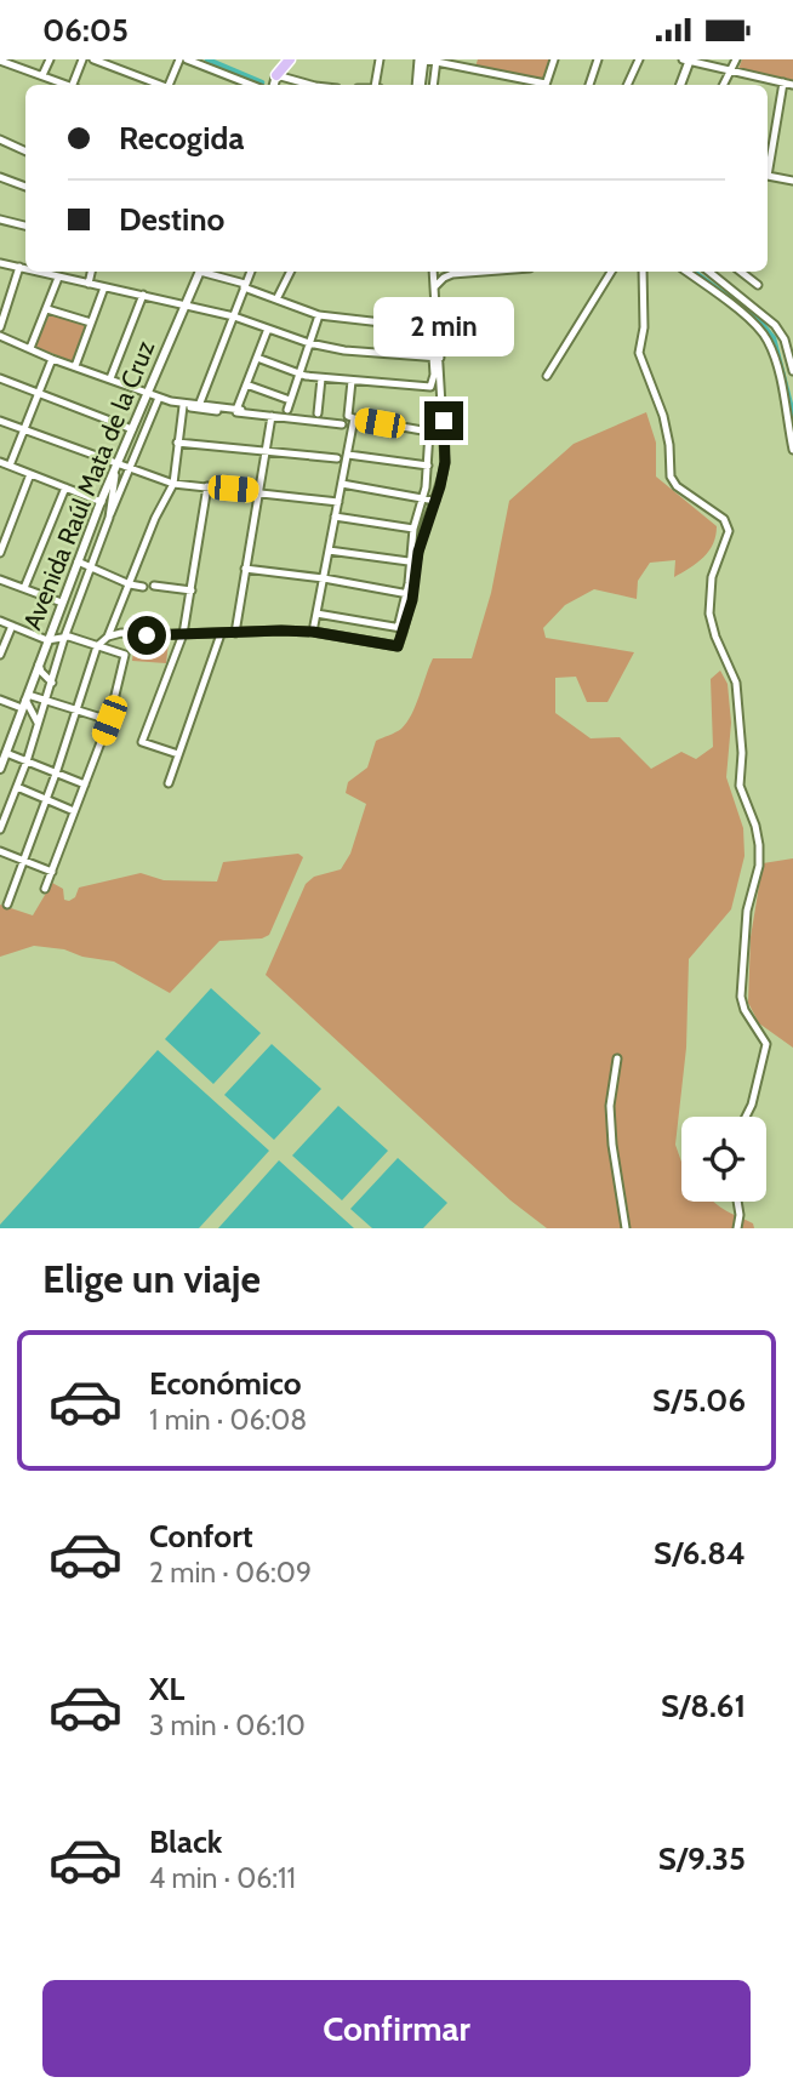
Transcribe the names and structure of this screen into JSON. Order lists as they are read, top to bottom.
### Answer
{
  "streets": {
    "street": ["Avenida Raúl Mata de la Cruz"]
  },
  "page": {
    "status": "06:05",
    "banner": ["Recogida", "Destino"],
    "bubble": "2 min",
    "heading": "Elige un viaje",
    "list": [
      {
        "name": "Económico",
        "note": "1 min · 06:08",
        "value": "S/5.06"
      },
      {
        "name": "Confort",
        "note": "2 min · 06:09",
        "value": "S/6.84"
      },
      {
        "name": "XL",
        "note": "3 min · 06:10",
        "value": "S/8.61"
      },
      {
        "name": "Black",
        "note": "4 min · 06:11",
        "value": "S/9.35"
      }
    ],
    "buttons": "Confirmar"
  }
}
